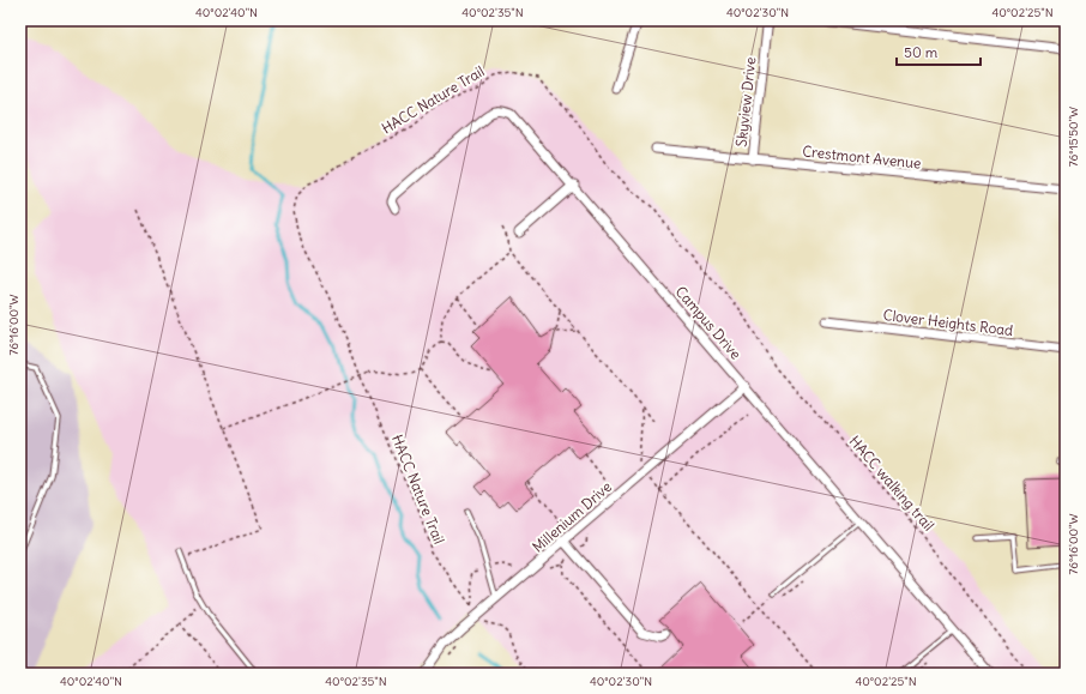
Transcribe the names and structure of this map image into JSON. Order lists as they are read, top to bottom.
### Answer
{
  "streets": {
    "street": [
      "Skyview Drive",
      "Crestmont Avenue",
      "Campus Drive",
      "Clover Heights Road",
      "Millenium Drive"
    ],
    "path": ["HACC Nature Trail", "HACC walking trail"]
  },
  "crossings": [
    ["HACC Nature Trail", "HACC walking trail"],
    ["Skyview Drive", "Crestmont Avenue"],
    ["Campus Drive", "Millenium Drive"]
  ],
  "scale_bar": "50 m",
  "coordinates": [
    "40°02'40\"N",
    "40°02'35\"N",
    "40°02'30\"N",
    "40°02'25\"N",
    "76°15'50\"W",
    "76°16'00\"W"
  ]
}
